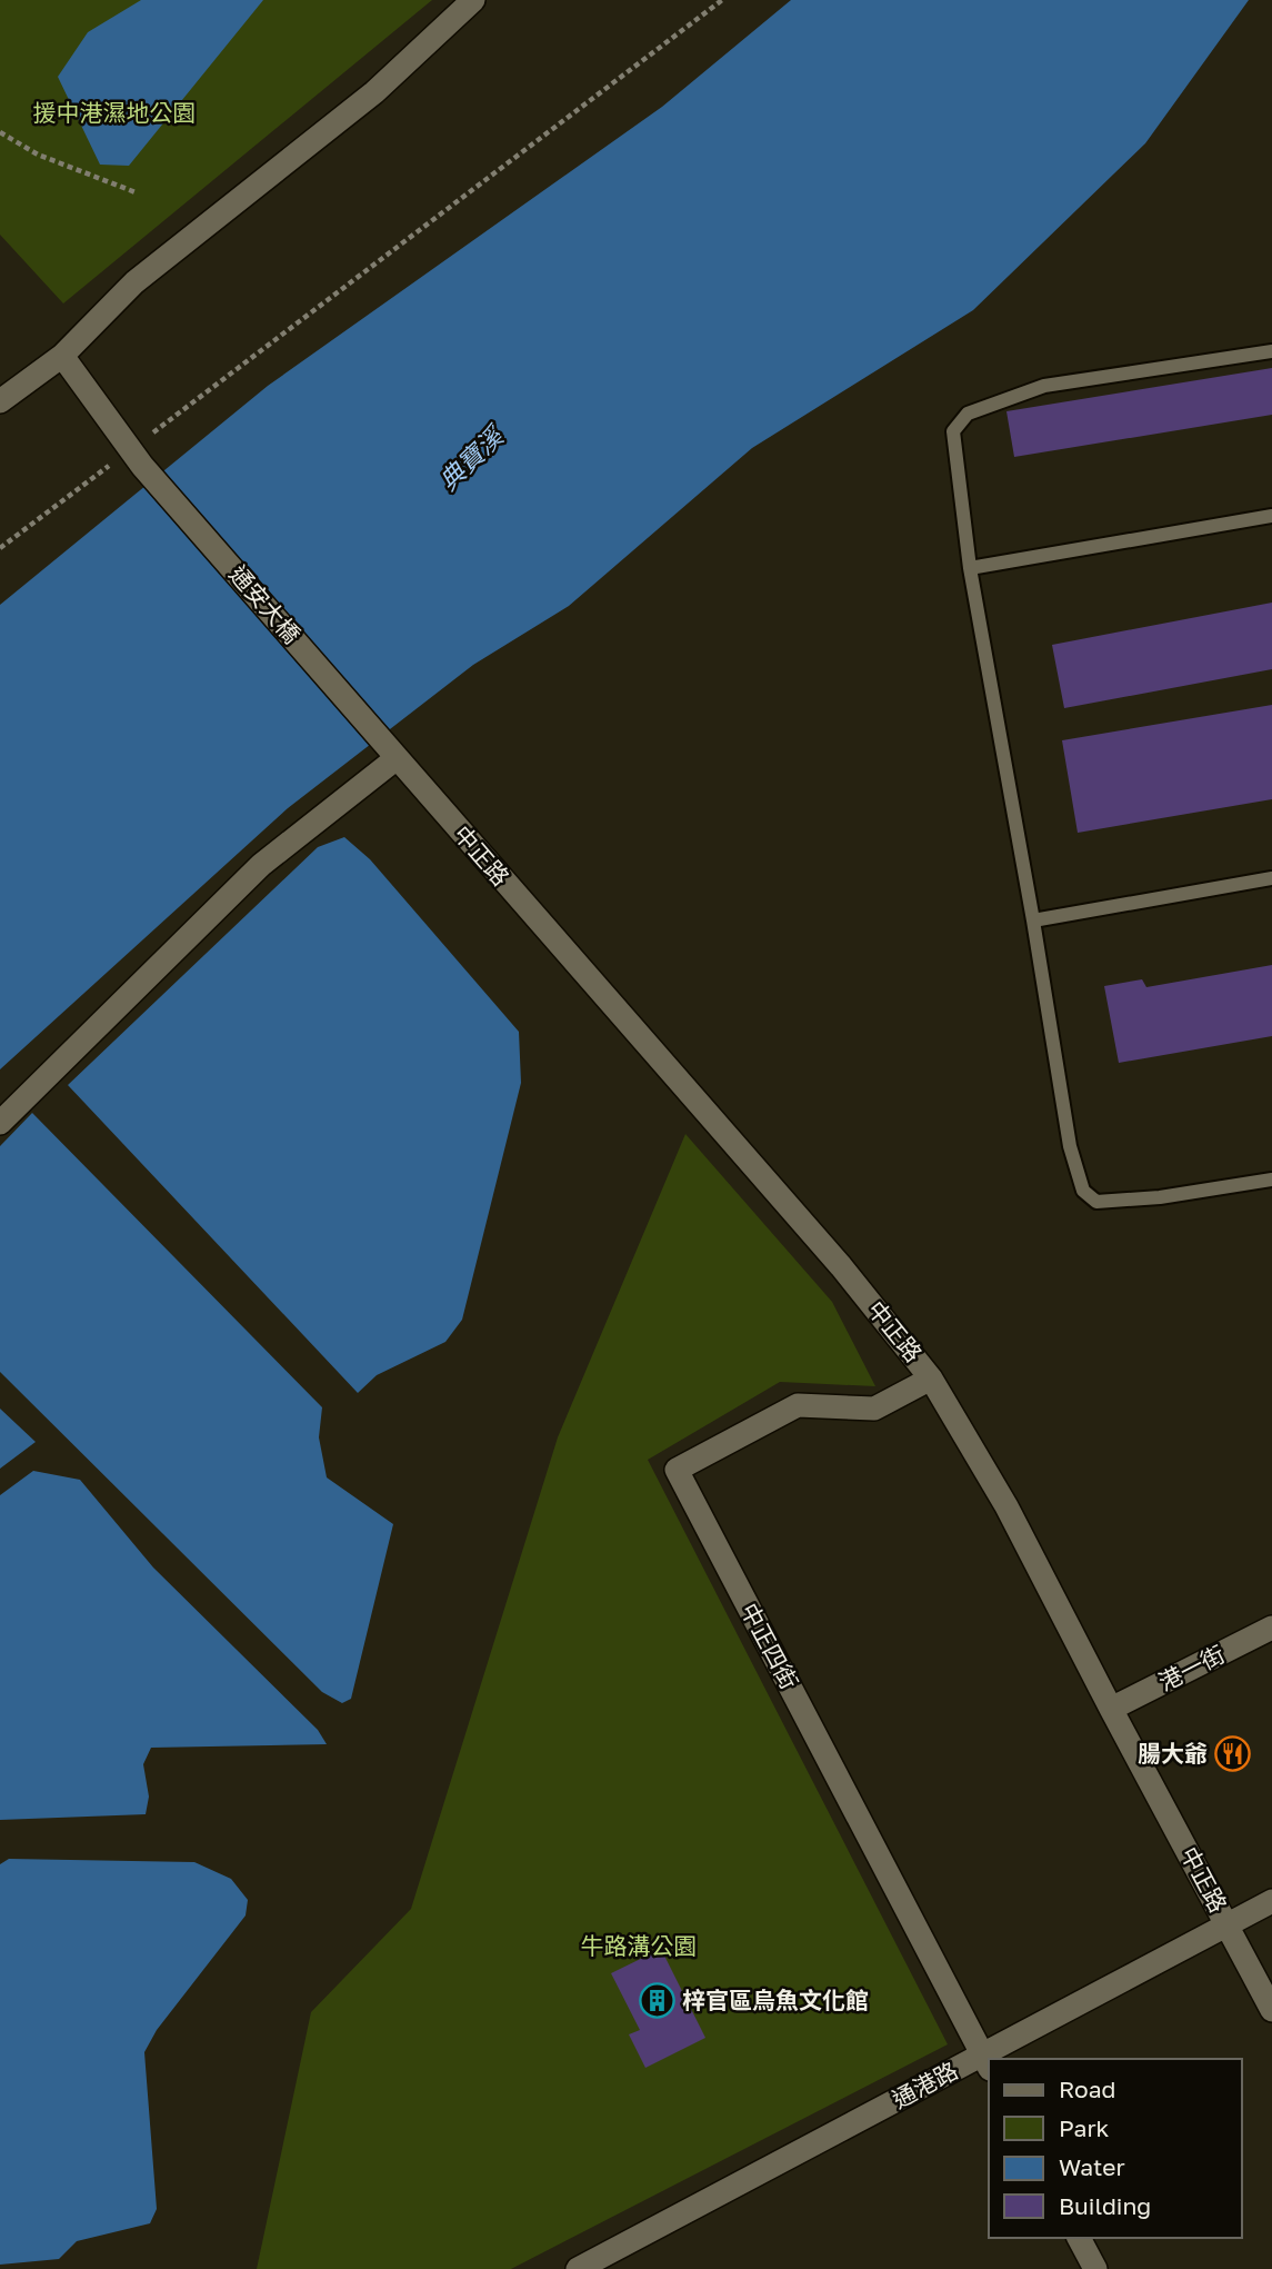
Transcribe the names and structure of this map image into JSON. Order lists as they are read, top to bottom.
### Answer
{
  "streets": {
    "street": [
      "通安大橋",
      "中正路",
      "中正四街",
      "港一街",
      "通港路"
    ]
  },
  "crossings": [
    ["通安大橋", "中正路"],
    ["中正路", "中正四街"],
    ["中正路", "港一街"],
    ["中正路", "通港路"],
    ["中正四街", "通港路"]
  ],
  "water": ["典寶溪"],
  "parks": ["援中港濕地公園", "牛路溝公園"],
  "places": {
    "restaurant": ["腸大爺"],
    "building": ["梓官區烏魚文化館"]
  },
  "legend": [
    "Road",
    "Park",
    "Water",
    "Building"
  ]
}
